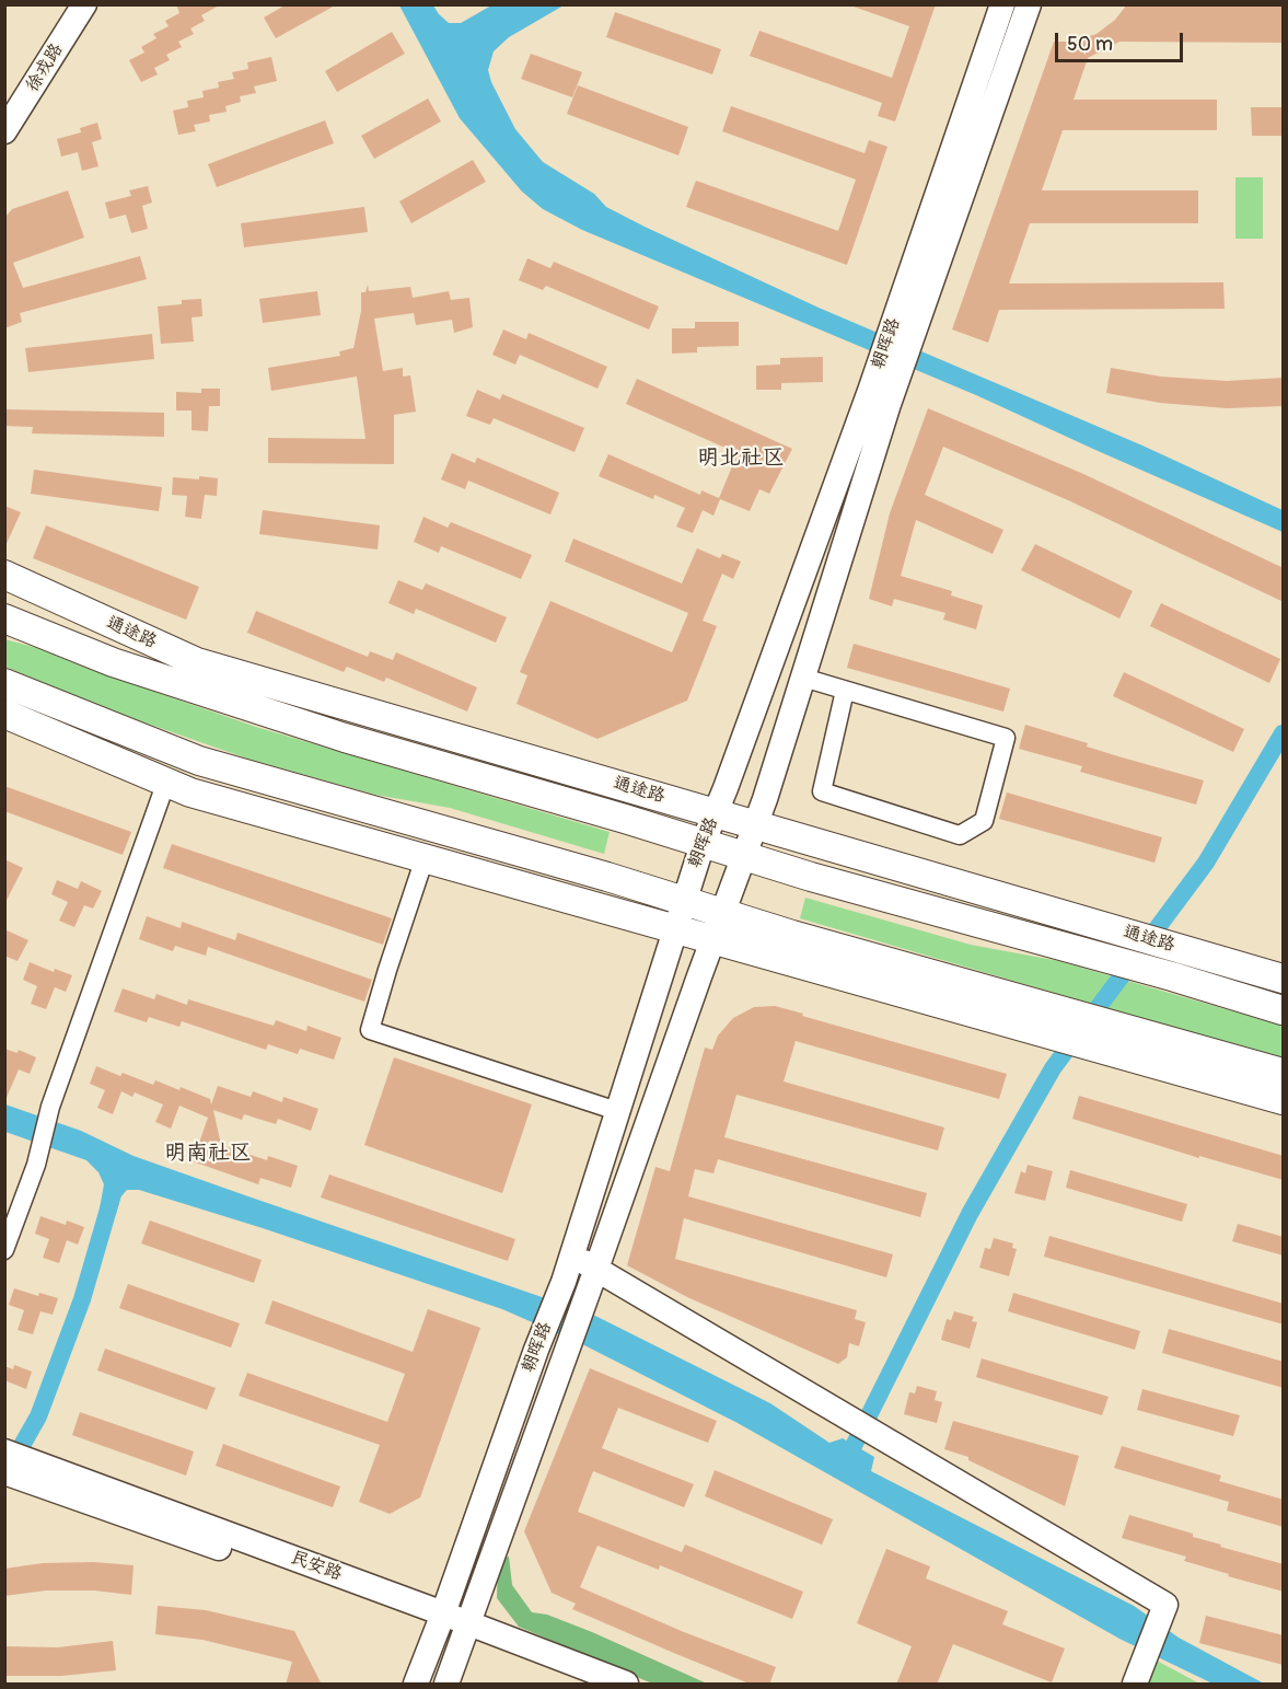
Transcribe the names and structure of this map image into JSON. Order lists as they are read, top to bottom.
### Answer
{
  "streets": {
    "main road": [
      "徐戎路",
      "朝晖路",
      "通途路",
      "民安路"
    ]
  },
  "crossings": [
    ["朝晖路", "通途路"],
    ["朝晖路", "民安路"]
  ],
  "districts": ["明北社区", "明南社区"],
  "scale_bar": "50 m"
}
